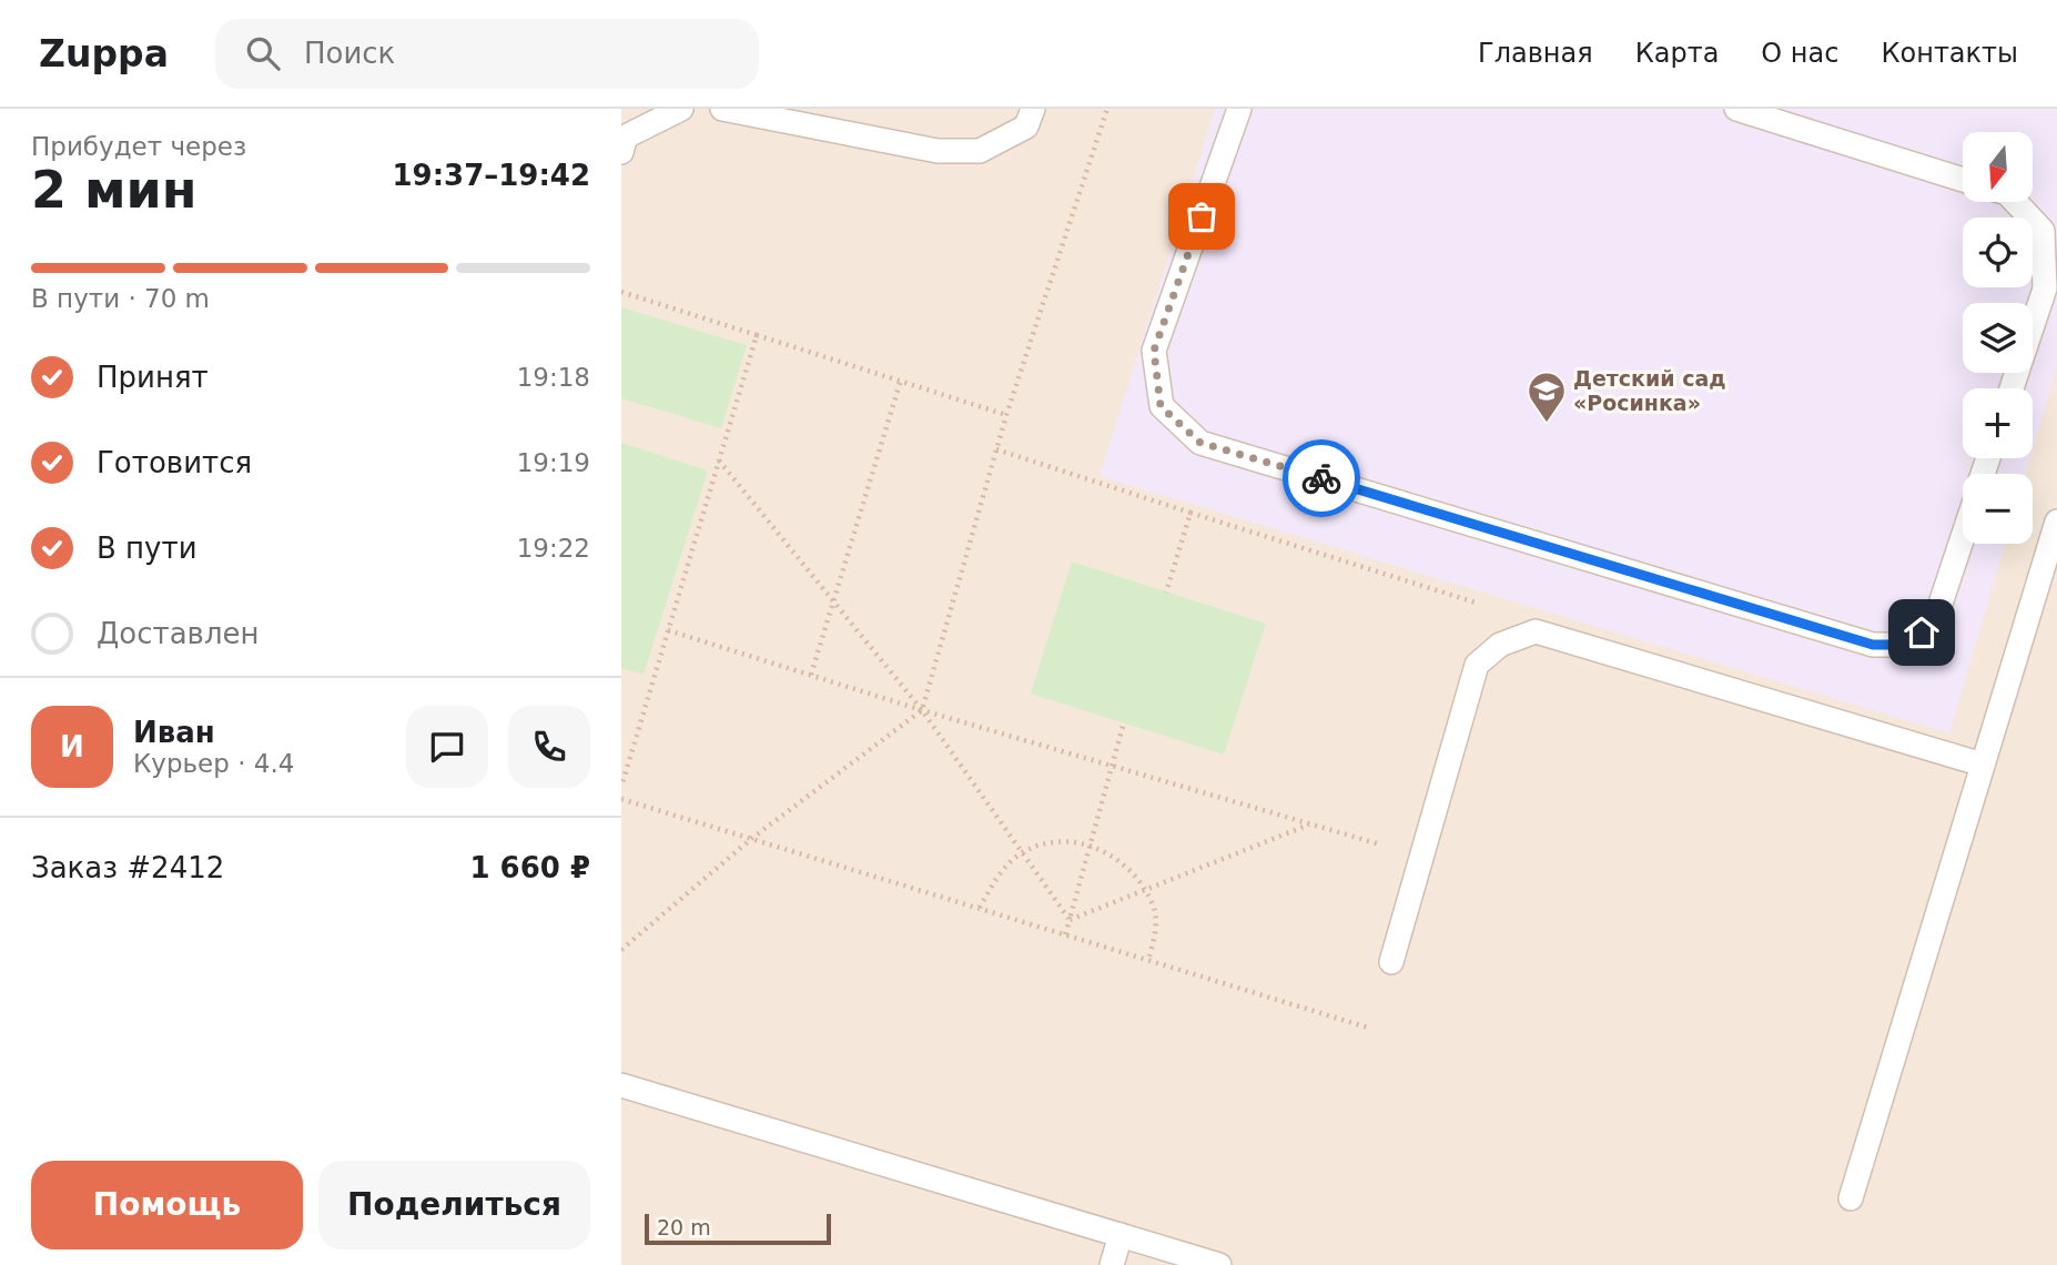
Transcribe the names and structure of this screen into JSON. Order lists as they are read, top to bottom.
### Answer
{
  "places": {
    "school or university": ["Детский сад «Росинка»"]
  },
  "scale_bar": "20 m",
  "north": "bottom",
  "page": {
    "header": "Zuppa",
    "search": "Поиск",
    "nav": [
      "Главная",
      "Карта",
      "О нас",
      "Контакты"
    ],
    "heading": ["2 мин", "Прибудет через", "19:37–19:42"],
    "panel": [
      "Иван",
      "Курьер · 4.4",
      "Заказ #2412",
      "1 660 ₽"
    ],
    "map_buttons": ["+", "−"],
    "bar": "В пути · 70 m",
    "list": [
      ["Принят", "19:18"],
      ["Готовится", "19:19"],
      ["В пути", "19:22"],
      "Доставлен"
    ],
    "round": "И",
    "buttons": ["Помощь", "Поделиться"],
    "scale": "20 m"
  }
}
